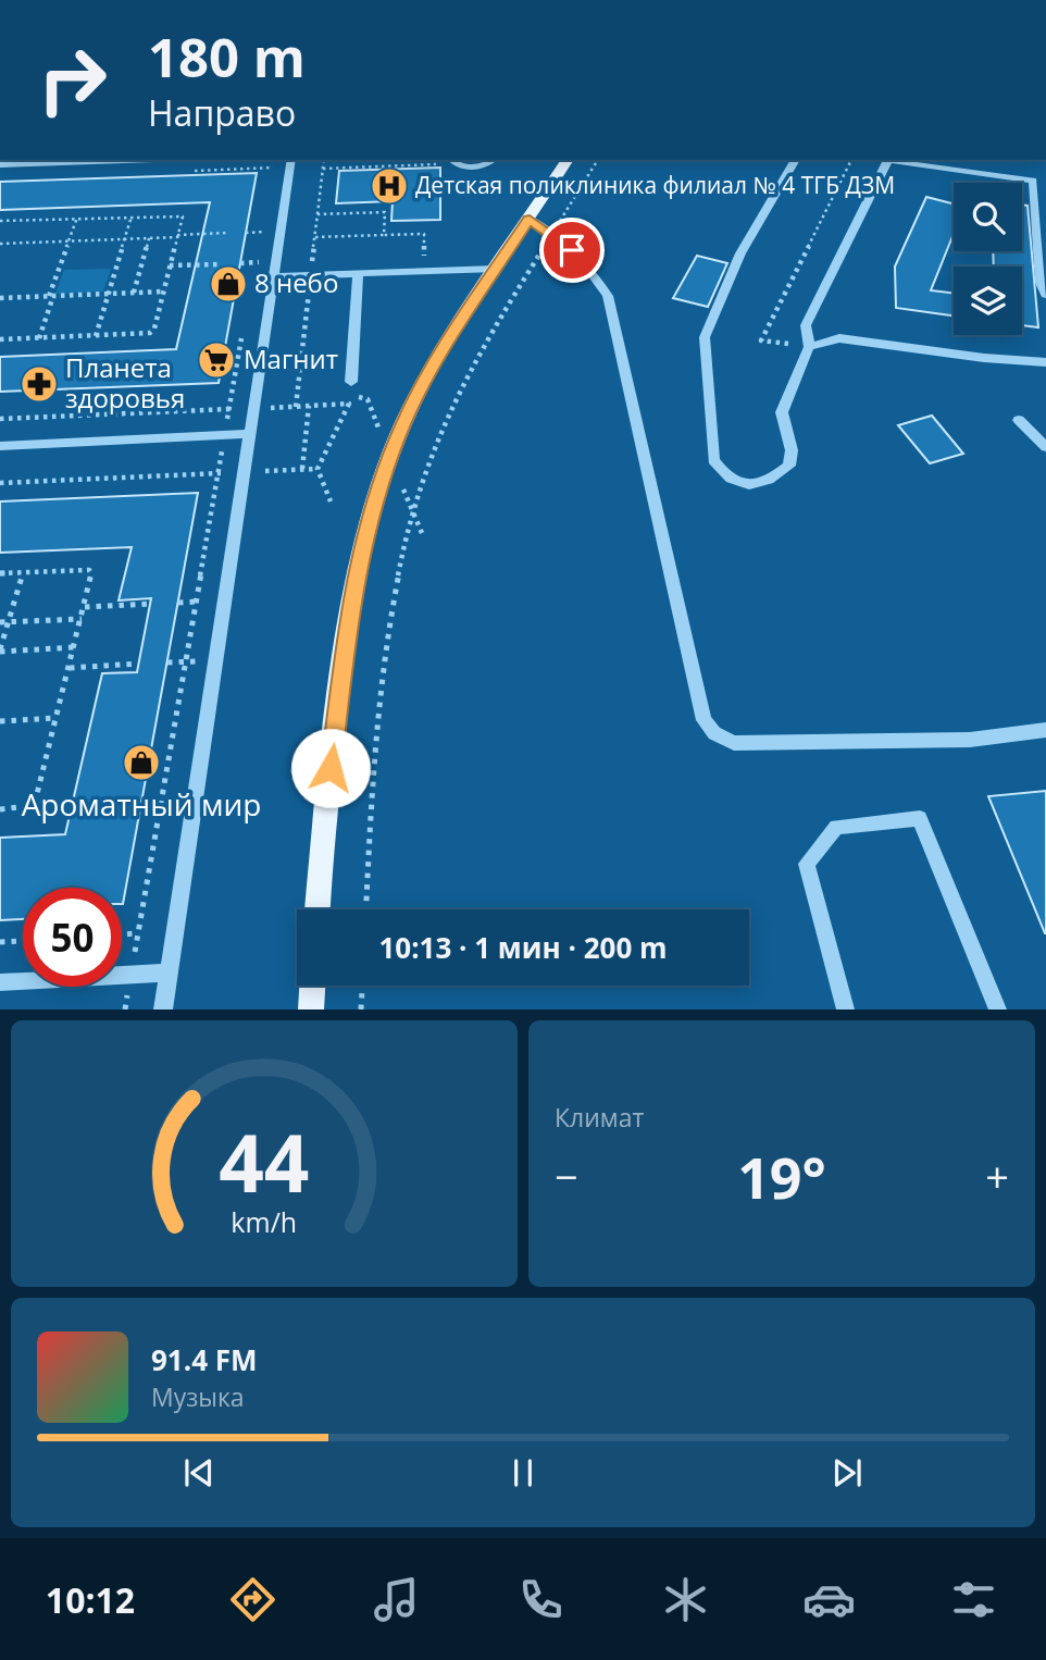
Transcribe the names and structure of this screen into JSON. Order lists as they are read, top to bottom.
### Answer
{
  "places": {
    "hospital": ["Детская поликлиника филиал № 4 ТГБ ДЗМ"],
    "shop": ["8 небо", "Ароматный мир"],
    "supermarket": ["Магнит"],
    "pharmacy": ["Планета здоровья"]
  },
  "page": {
    "turn": ["180 m", "Направо"],
    "limit": "50",
    "trip": "10:13 · 1 мин · 200 m",
    "tile": "Климат",
    "heat": ["−", "19°", "+"],
    "song": ["91.4 FM", "Музыка"],
    "tabs": "10:12",
    "gauge": ["44", "km/h"]
  }
}
